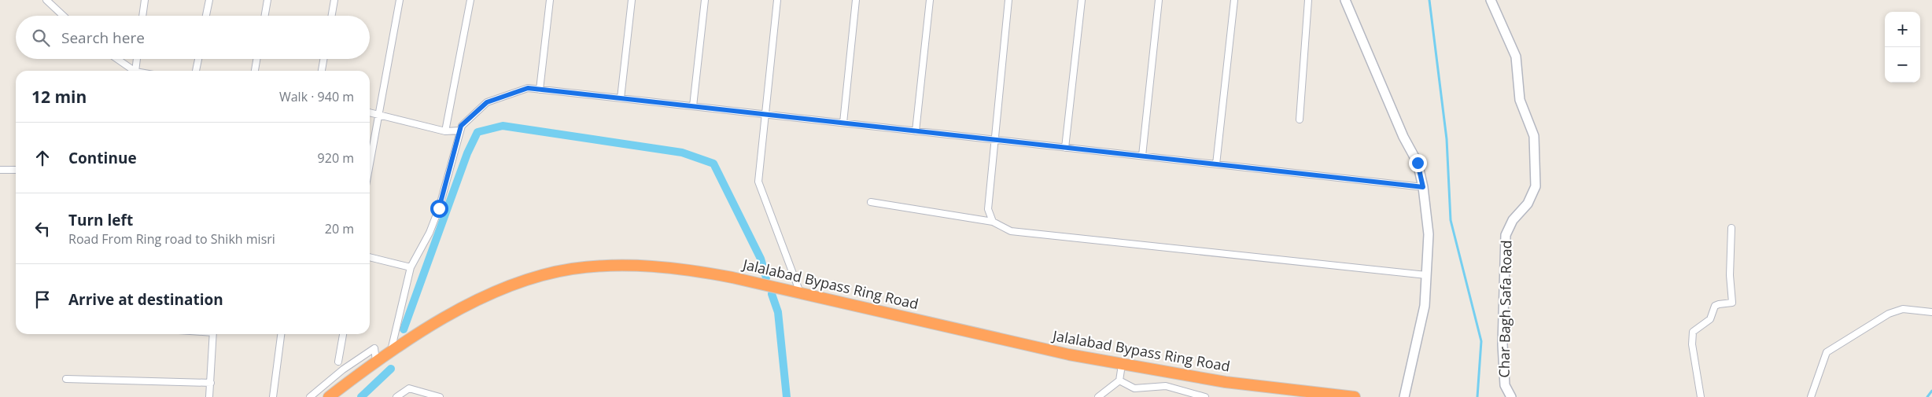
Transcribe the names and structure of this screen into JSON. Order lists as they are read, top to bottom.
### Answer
{
  "streets": {
    "highway": ["Jalalabad Bypass Ring Road"],
    "street": ["Char Bagh Safa Road"]
  },
  "page": {
    "map_buttons": ["+", "−"],
    "search": "Search here",
    "heading": ["12 min", "Walk · 940 m"],
    "list": [
      ["Continue", "920 m"],
      ["Turn left", "Road From Ring road to Shikh misri", "20 m"],
      "Arrive at destination"
    ]
  }
}
